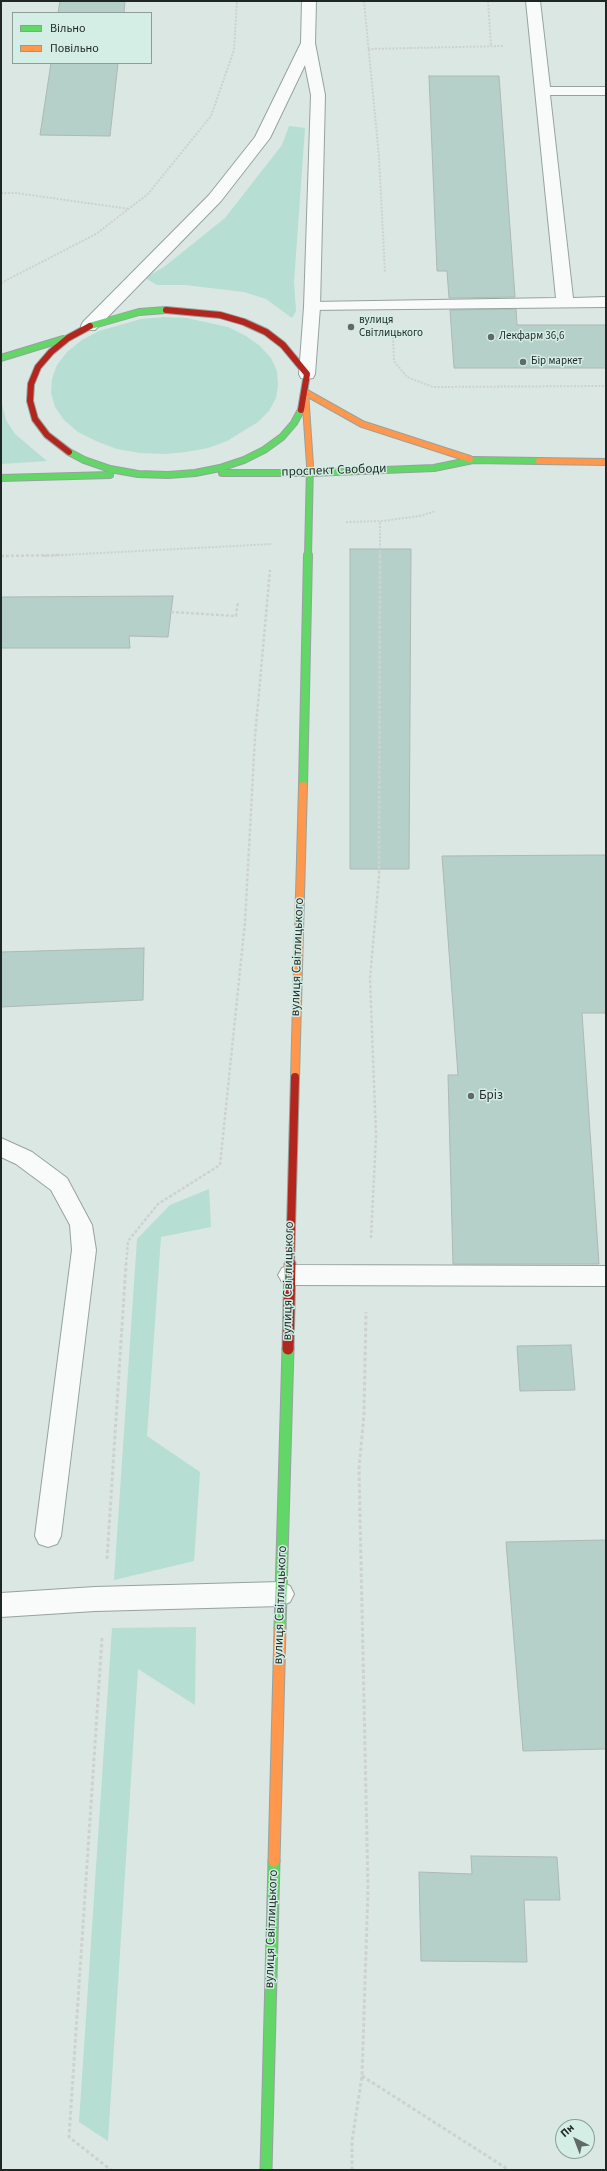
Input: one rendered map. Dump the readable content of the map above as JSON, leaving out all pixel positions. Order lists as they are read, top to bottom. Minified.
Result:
{"streets":{"street":["проспект Свободи","вулиця Світлицького"]},"crossings":[["проспект Свободи","вулиця Світлицького"]],"places":["вулиця Світлицького","Лекфарм 36,6","Бір маркет","Бріз"],"legend":["Вільно","Повільно"],"north":"top left"}
